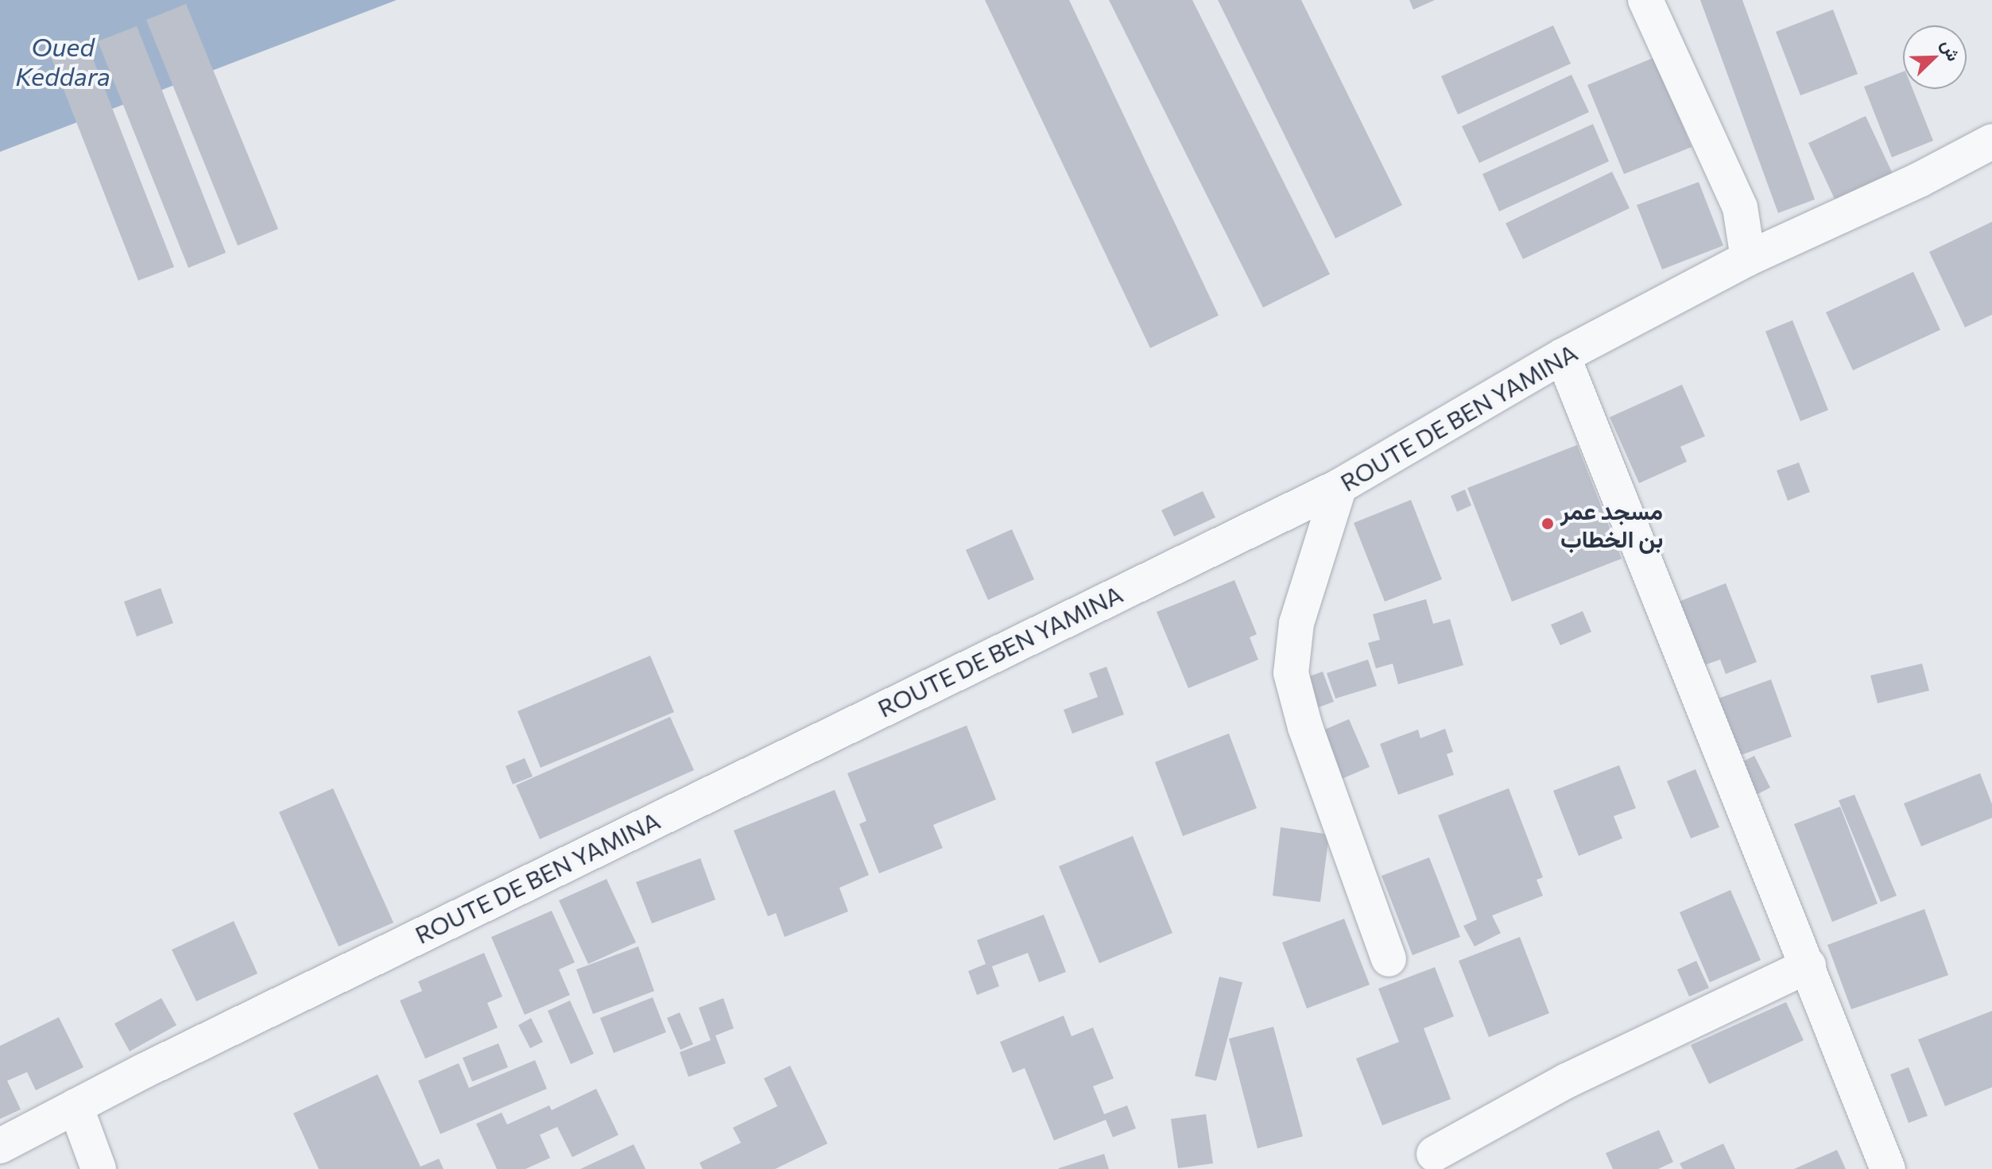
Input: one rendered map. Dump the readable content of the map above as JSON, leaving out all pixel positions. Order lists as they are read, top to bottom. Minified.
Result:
{"streets":{"street":["ROUTE DE BEN YAMINA"]},"water":["Oued Keddara"],"places":["مسجد عمر بن الخطاب"],"north":"top right"}
